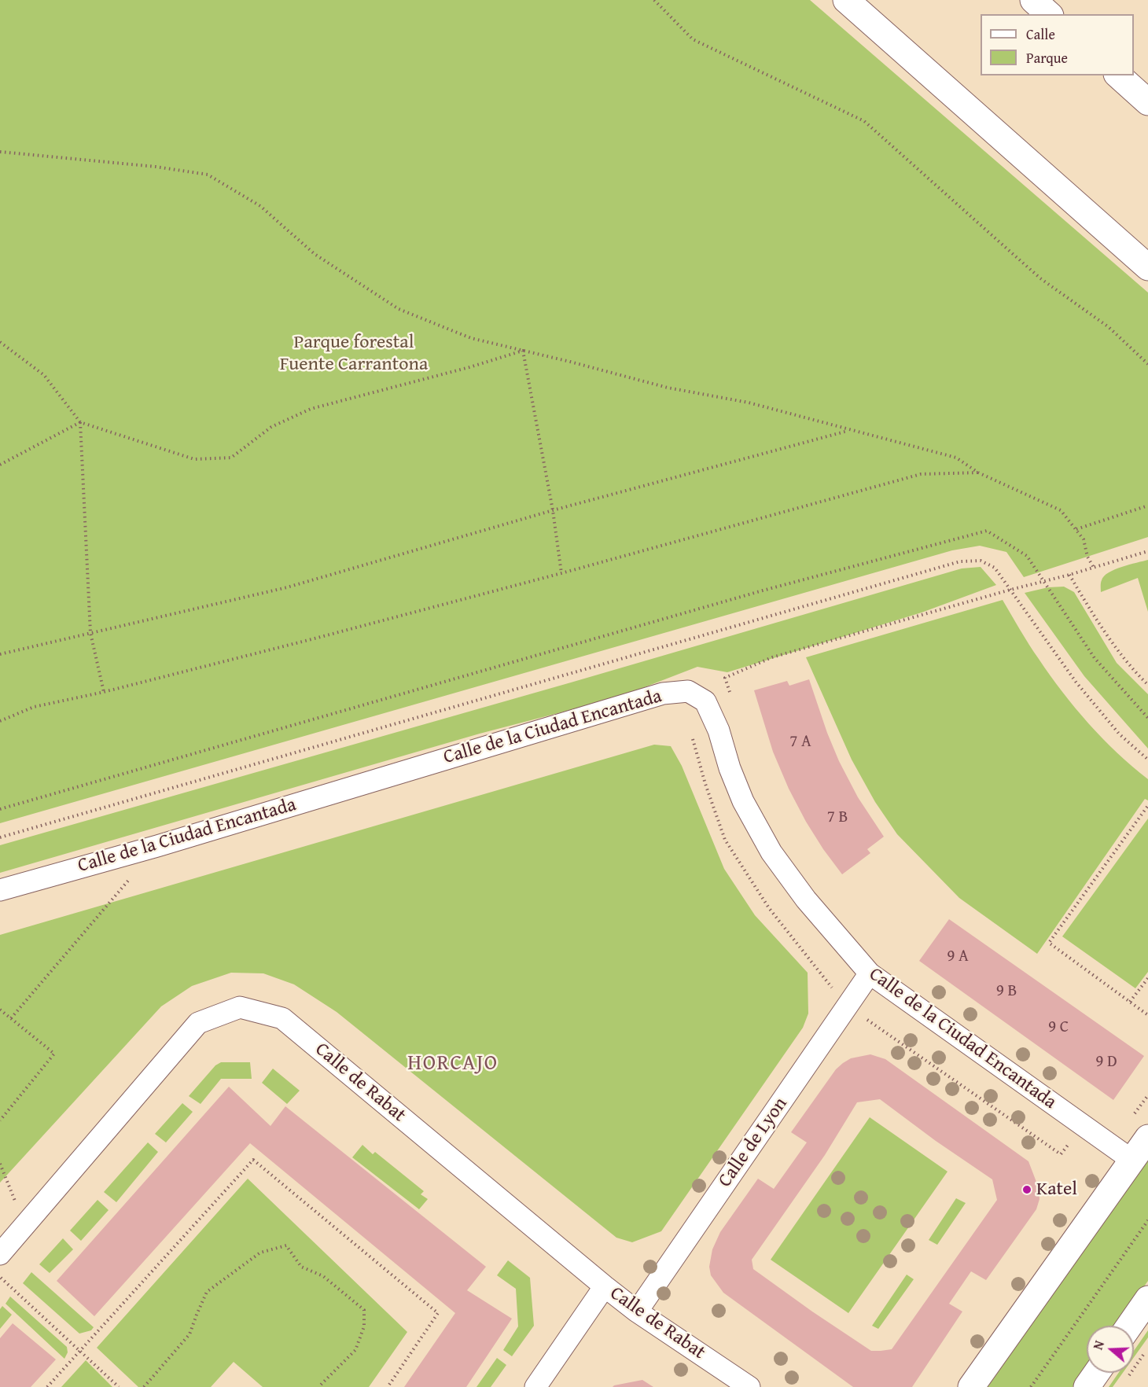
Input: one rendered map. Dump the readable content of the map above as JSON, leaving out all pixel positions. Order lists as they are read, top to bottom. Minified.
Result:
{"streets":{"street":["Calle de la Ciudad Encantada","Calle de Rabat","Calle de Lyon"]},"crossings":[["Calle de la Ciudad Encantada","Calle de Lyon"],["Calle de Rabat","Calle de Lyon"]],"districts":["HORCAJO"],"parks":["Parque forestal Fuente Carrantona"],"places":["Katel"],"house_numbers":["7 A","7 B","9 A","9 B","9 C","9 D"],"legend":["Calle","Parque"],"north":"left"}
